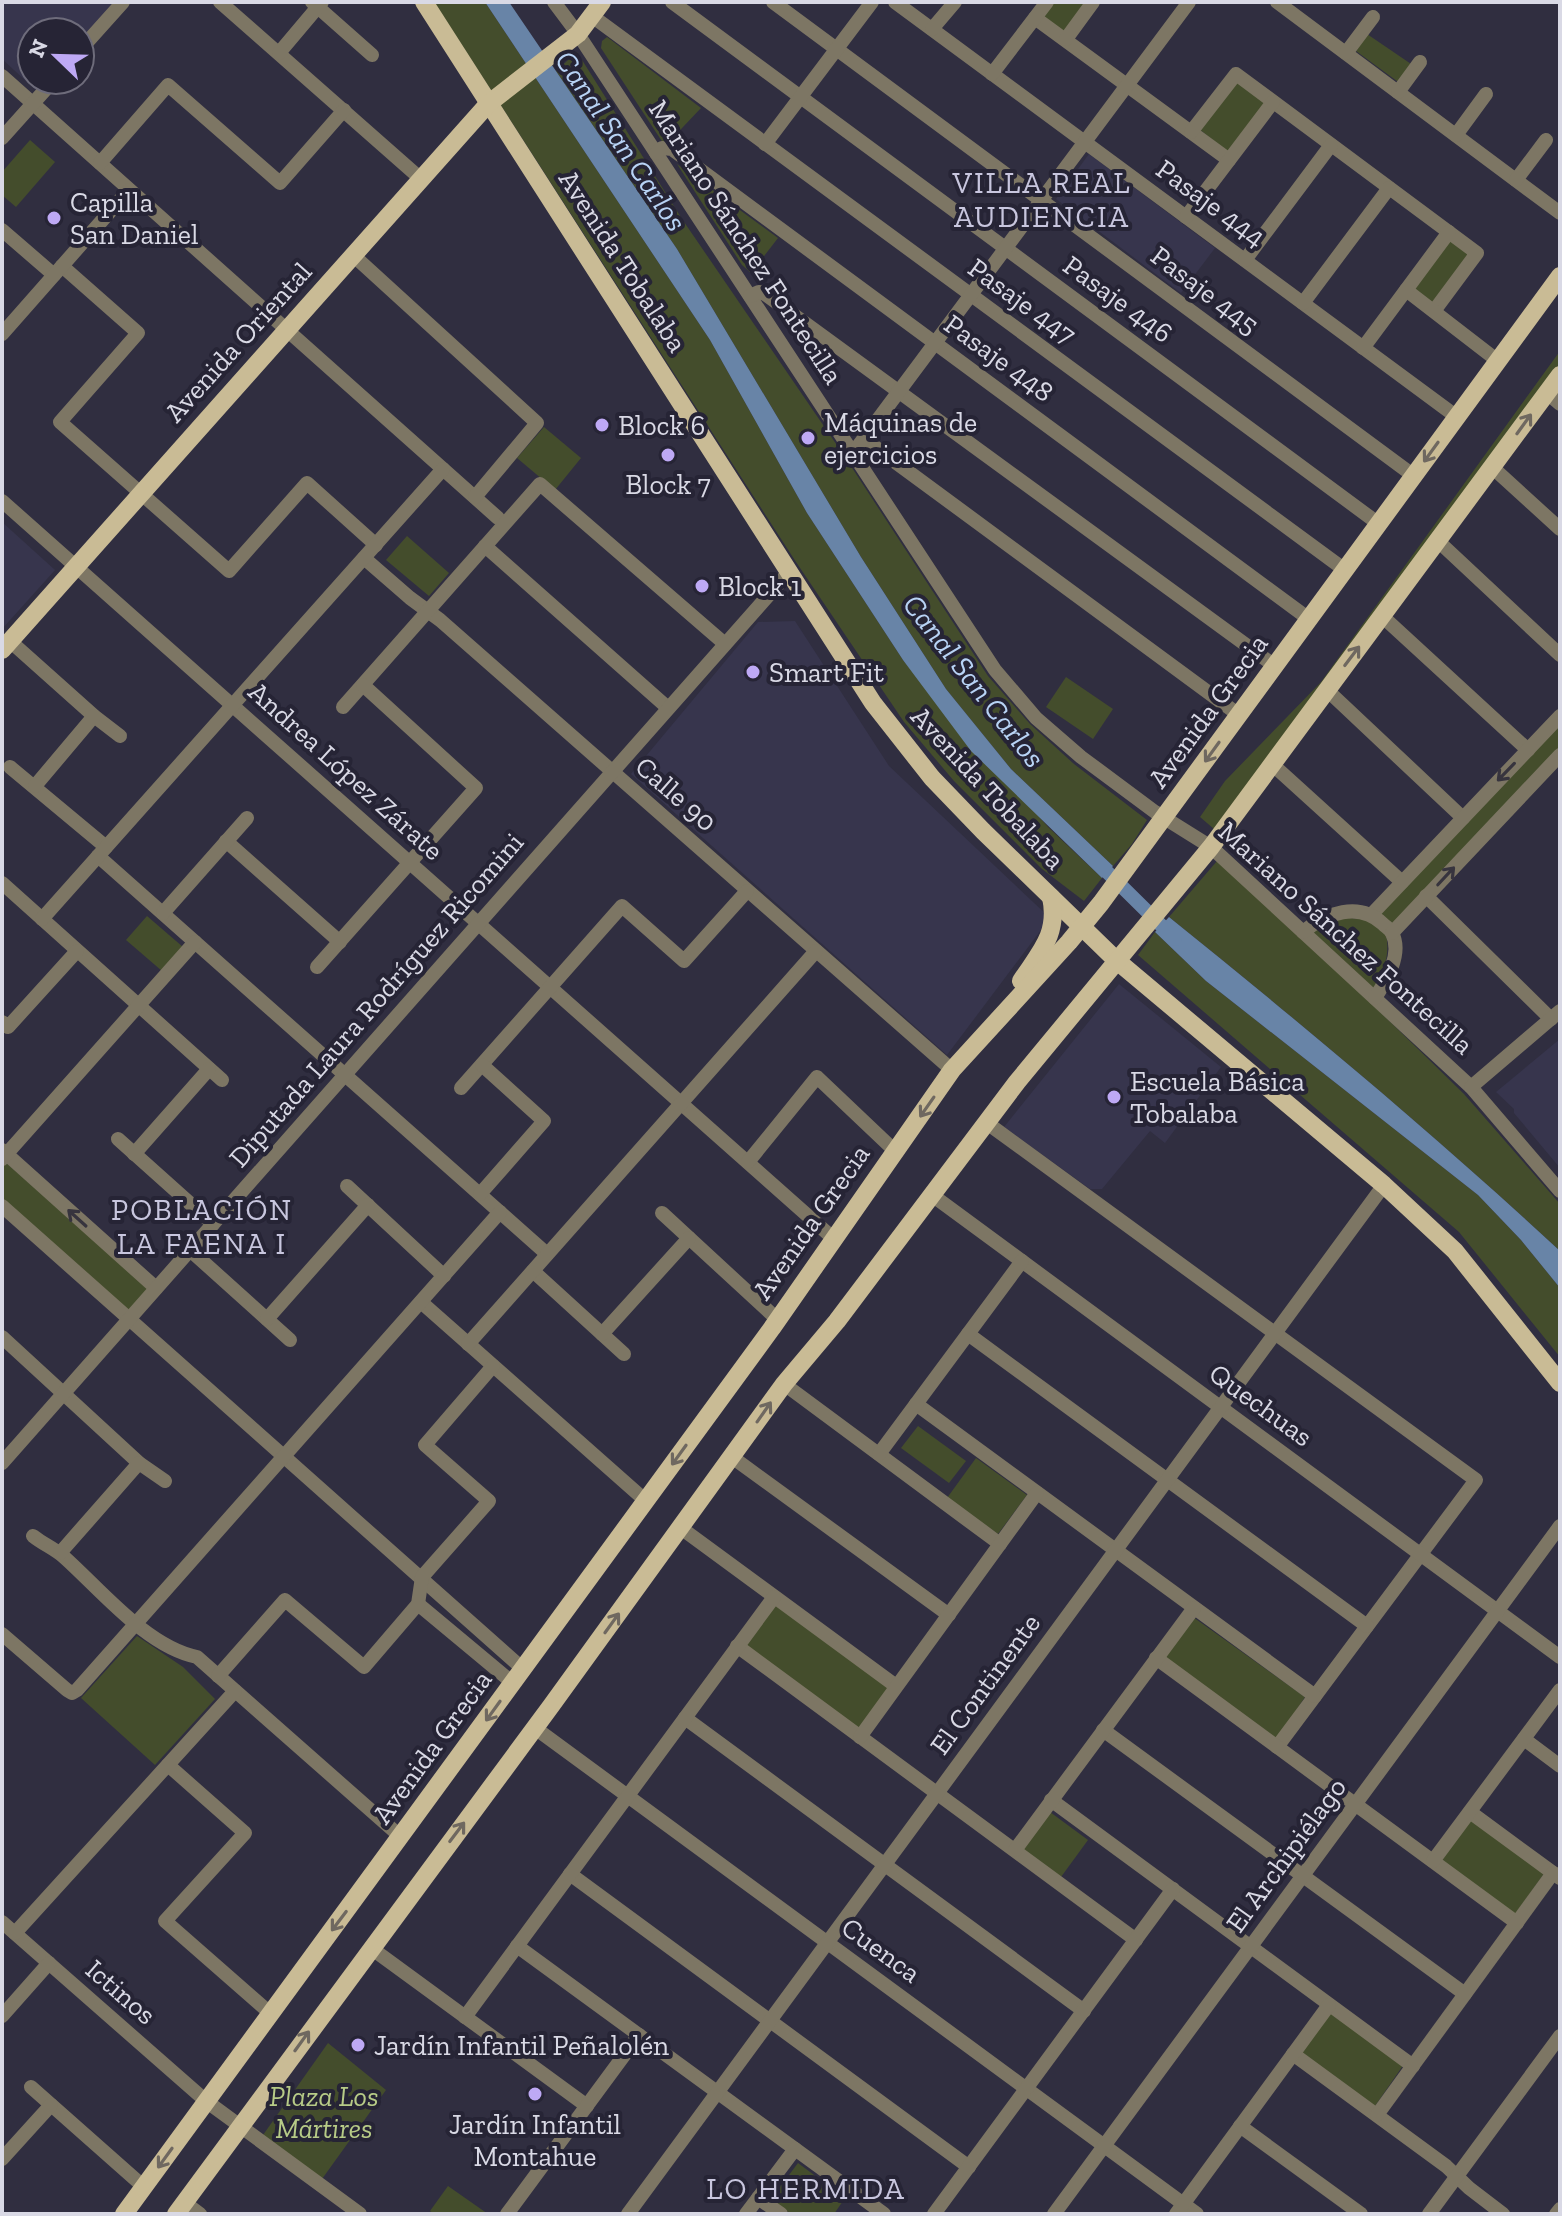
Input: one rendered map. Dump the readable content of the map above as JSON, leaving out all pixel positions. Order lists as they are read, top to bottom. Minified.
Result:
{"streets":{"main road":["Avenida Tobalaba","Avenida Oriental","Avenida Grecia"],"street":["Pasaje 444","Mariano Sánchez Fontecilla","Pasaje 445","Pasaje 446","Pasaje 447","Pasaje 448","Andrea López Zárate","Calle 90","Diputada Laura Rodríguez Ricomini","Quechuas","El Continente","El Archipiélago","Cuenca","Ictinos"]},"crossings":[["Pasaje 444","Avenida Grecia"],["Mariano Sánchez Fontecilla","Avenida Oriental"],["Mariano Sánchez Fontecilla","Pasaje 448"],["Mariano Sánchez Fontecilla","Avenida Grecia"],["Avenida Tobalaba","Avenida Oriental"],["Avenida Tobalaba","Avenida Grecia"],["Avenida Tobalaba","Diputada Laura Rodríguez Ricomini"],["Avenida Tobalaba","El Continente"],["Pasaje 445","Avenida Grecia"],["Pasaje 446","Avenida Grecia"],["Pasaje 447","Avenida Oriental"],["Pasaje 447","Avenida Grecia"],["Avenida Oriental","Andrea López Zárate"],["Pasaje 448","Avenida Grecia"],["Avenida Grecia","Andrea López Zárate"],["Avenida Grecia","Calle 90"],["Avenida Grecia","Ictinos"],["Andrea López Zárate","Diputada Laura Rodríguez Ricomini"],["Calle 90","Diputada Laura Rodríguez Ricomini"],["Quechuas","El Continente"],["Quechuas","El Archipiélago"],["El Continente","Cuenca"],["El Archipiélago","Cuenca"]],"districts":["VILLA REAL AUDIENCIA","POBLACIÓN LA FAENA I","LO HERMIDA"],"water":["Canal San Carlos"],"parks":["Plaza Los Mártires"],"places":["Capilla San Daniel","Block 6","Máquinas de ejercicios","Block 7","Block 1","Smart Fit","Escuela Básica Tobalaba","Jardín Infantil Peñalolén","Jardín Infantil Montahue"],"north":"top left"}
